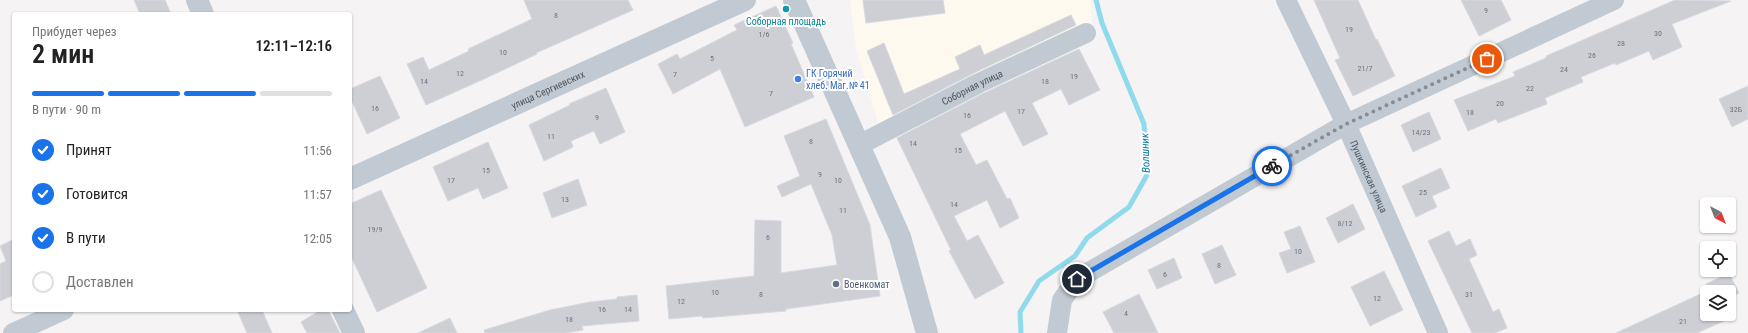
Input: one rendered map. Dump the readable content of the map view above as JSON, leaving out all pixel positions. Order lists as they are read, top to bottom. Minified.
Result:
{"streets":{"street":["Соборная улица","улица Сергиевских","Пушкинская улица"]},"water":["Волшник"],"places":["Соборная площадь","ГК Горячий хлеб. Маг.№ 41","Военкомат"],"house_numbers":["9","8","19","30","1/6","28","10","26","5","21/7","24","12","7","19","14","18","22","7","20","16","32Б","17","18","16","9","14/23","11","8","14","15","15","9","17","10","25","13","14","11","8/12","19/9","6","10","8","6","10","8","31","12","12","16","14","4","18","21"],"north":"bottom right","page":{"heading":["2 мин","Прибудет через","12:11–12:16"],"bar":"В пути · 90 m","list":[["Принят","11:56"],["Готовится","11:57"],["В пути","12:05"],"Доставлен"]}}
